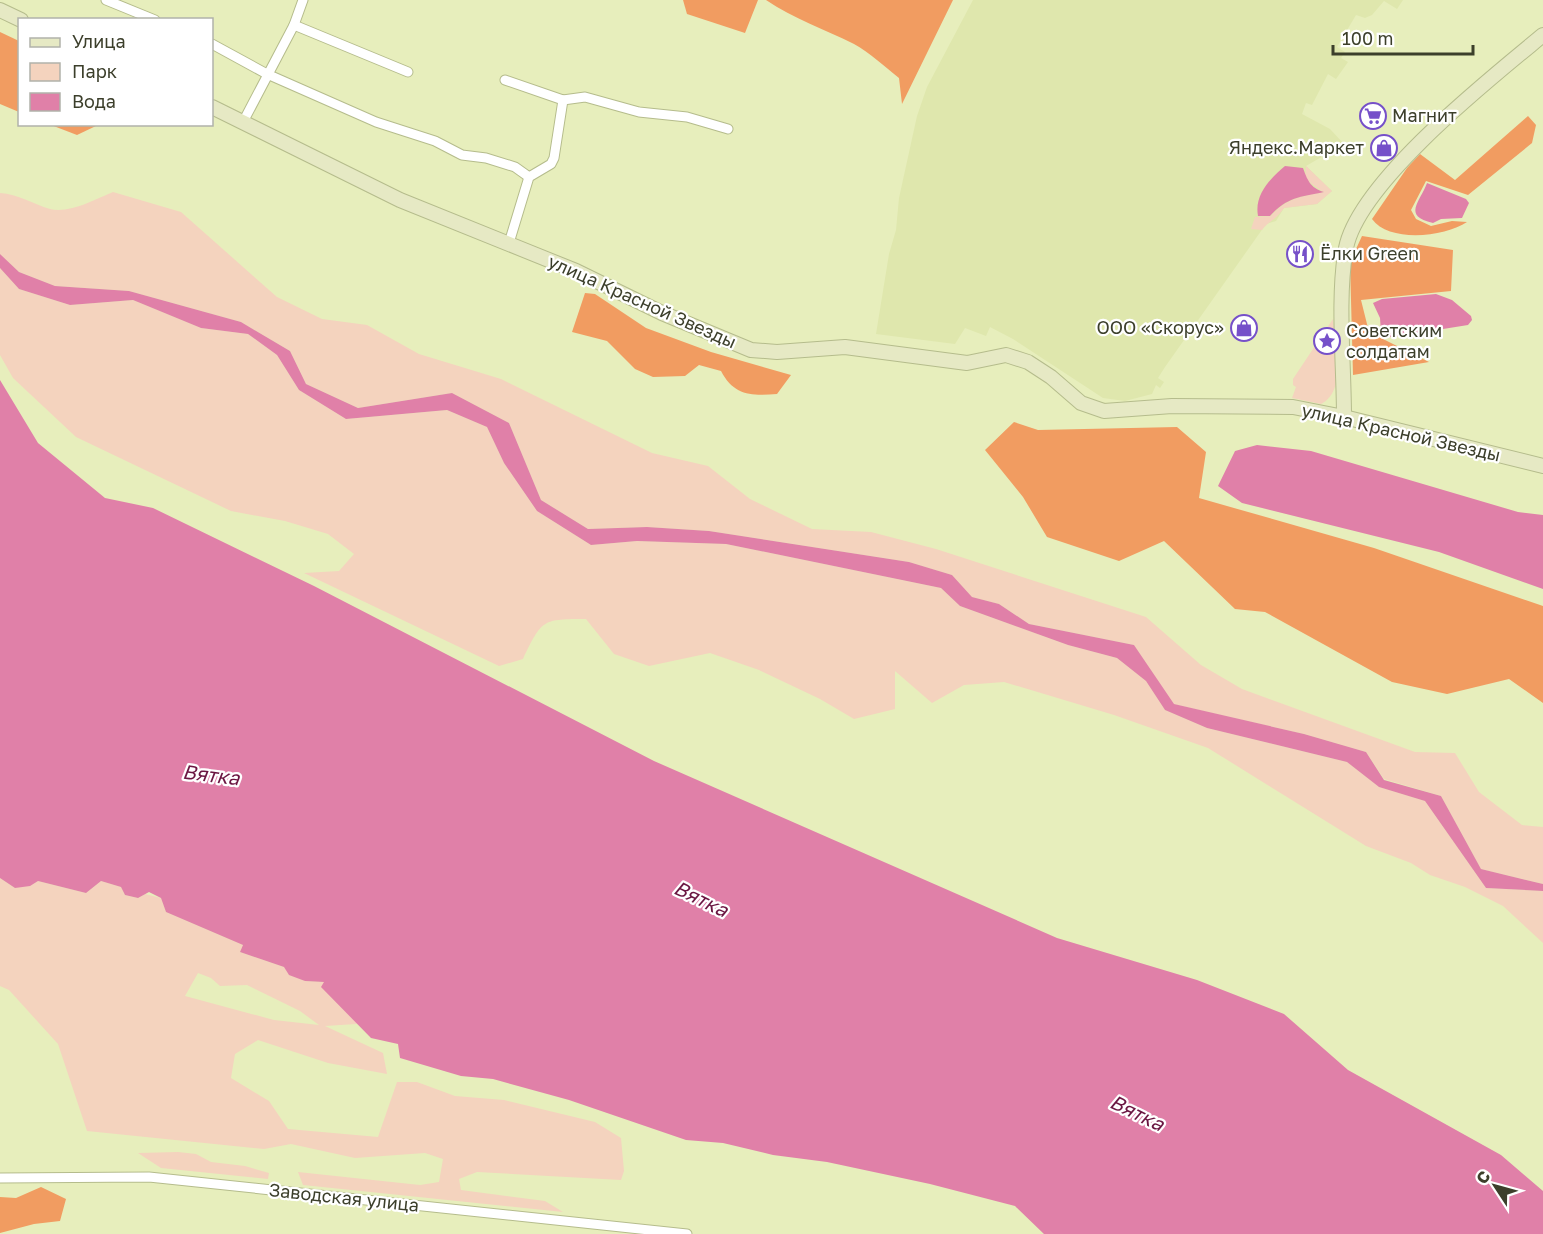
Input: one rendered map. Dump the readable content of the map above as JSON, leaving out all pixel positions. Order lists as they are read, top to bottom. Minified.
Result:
{"streets":{"street":["улица Красной Звезды","Заводская улица"]},"water":["Вятка"],"places":{"supermarket":["Магнит"],"shop":["Яндекс.Маркет","ООО «Скорус»"],"restaurant":["Ёлки Green"],"place":["Советским солдатам"]},"legend":["Улица","Парк","Вода"],"scale_bar":"100 m","north":"top left"}
